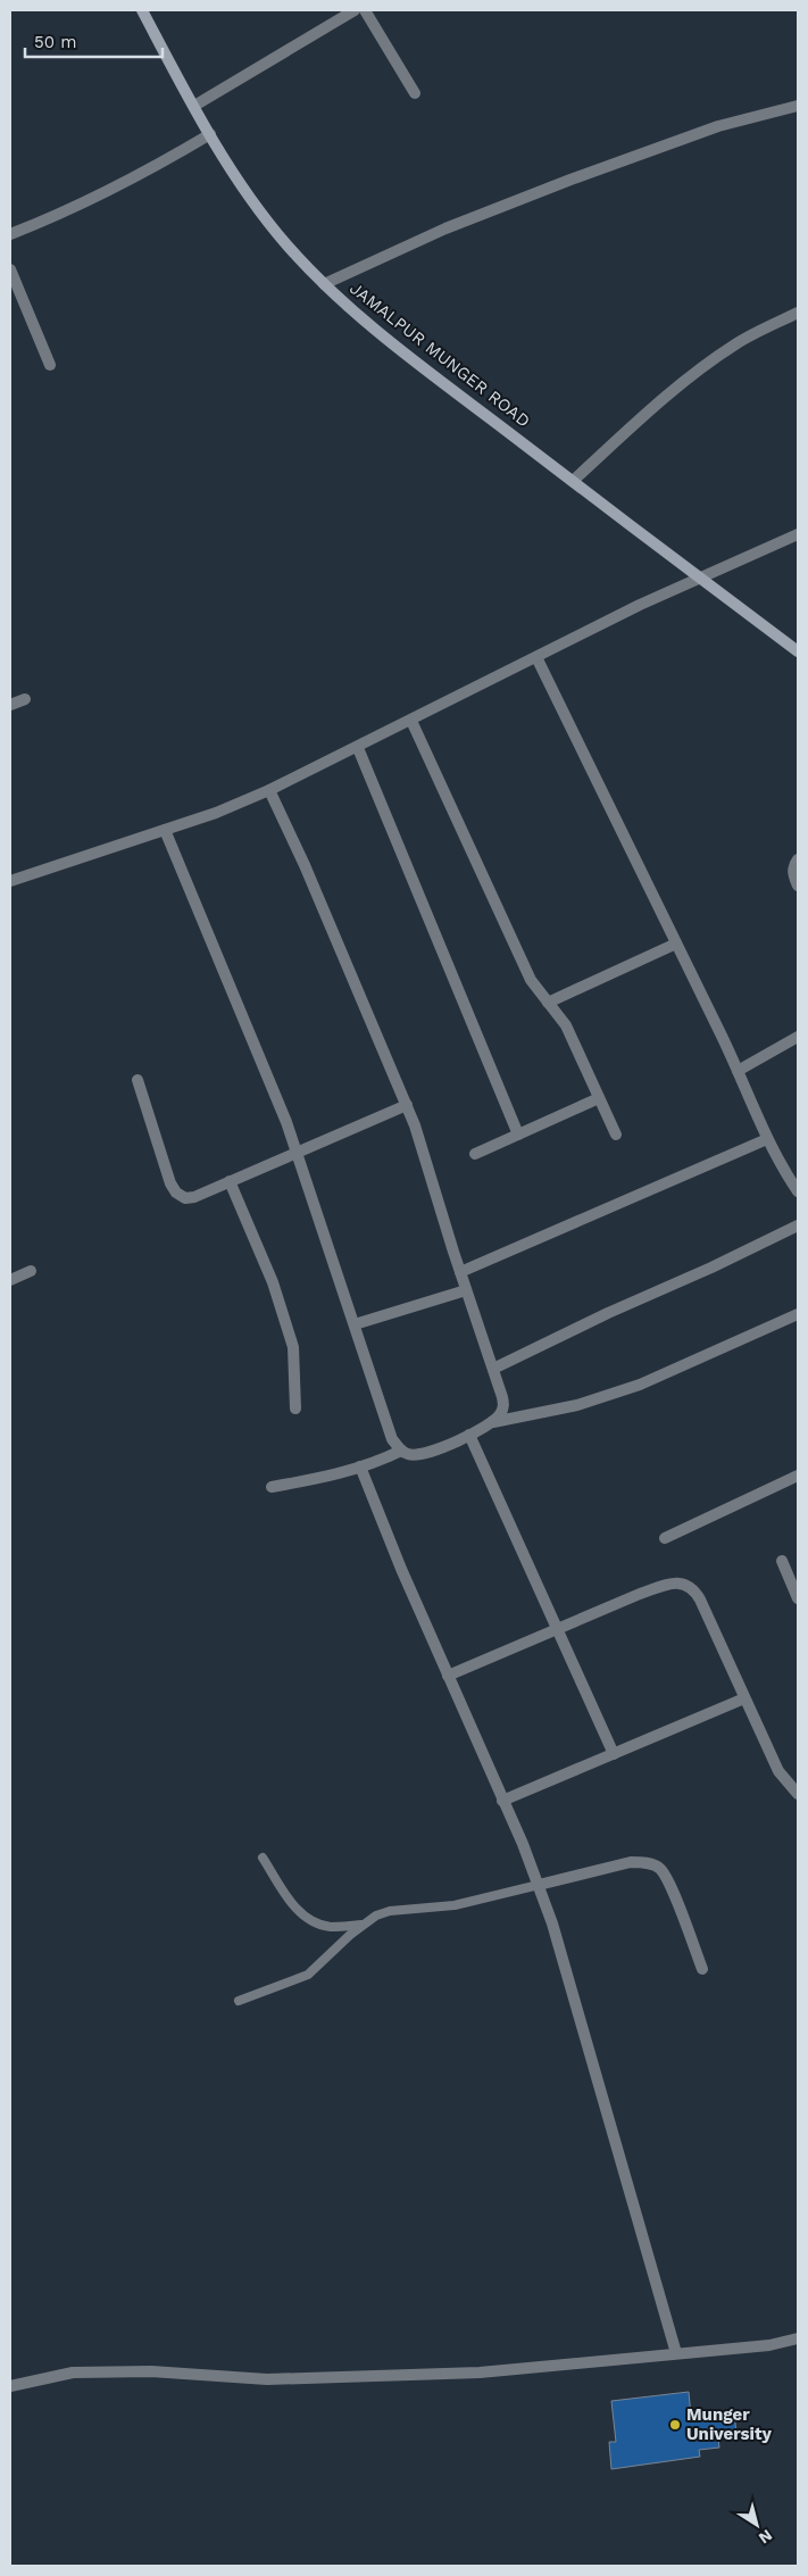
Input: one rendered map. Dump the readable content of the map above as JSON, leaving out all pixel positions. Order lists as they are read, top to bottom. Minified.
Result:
{"streets":{"street":["JAMALPUR MUNGER ROAD"]},"places":["Munger University"],"scale_bar":"50 m","north":"bottom right"}
